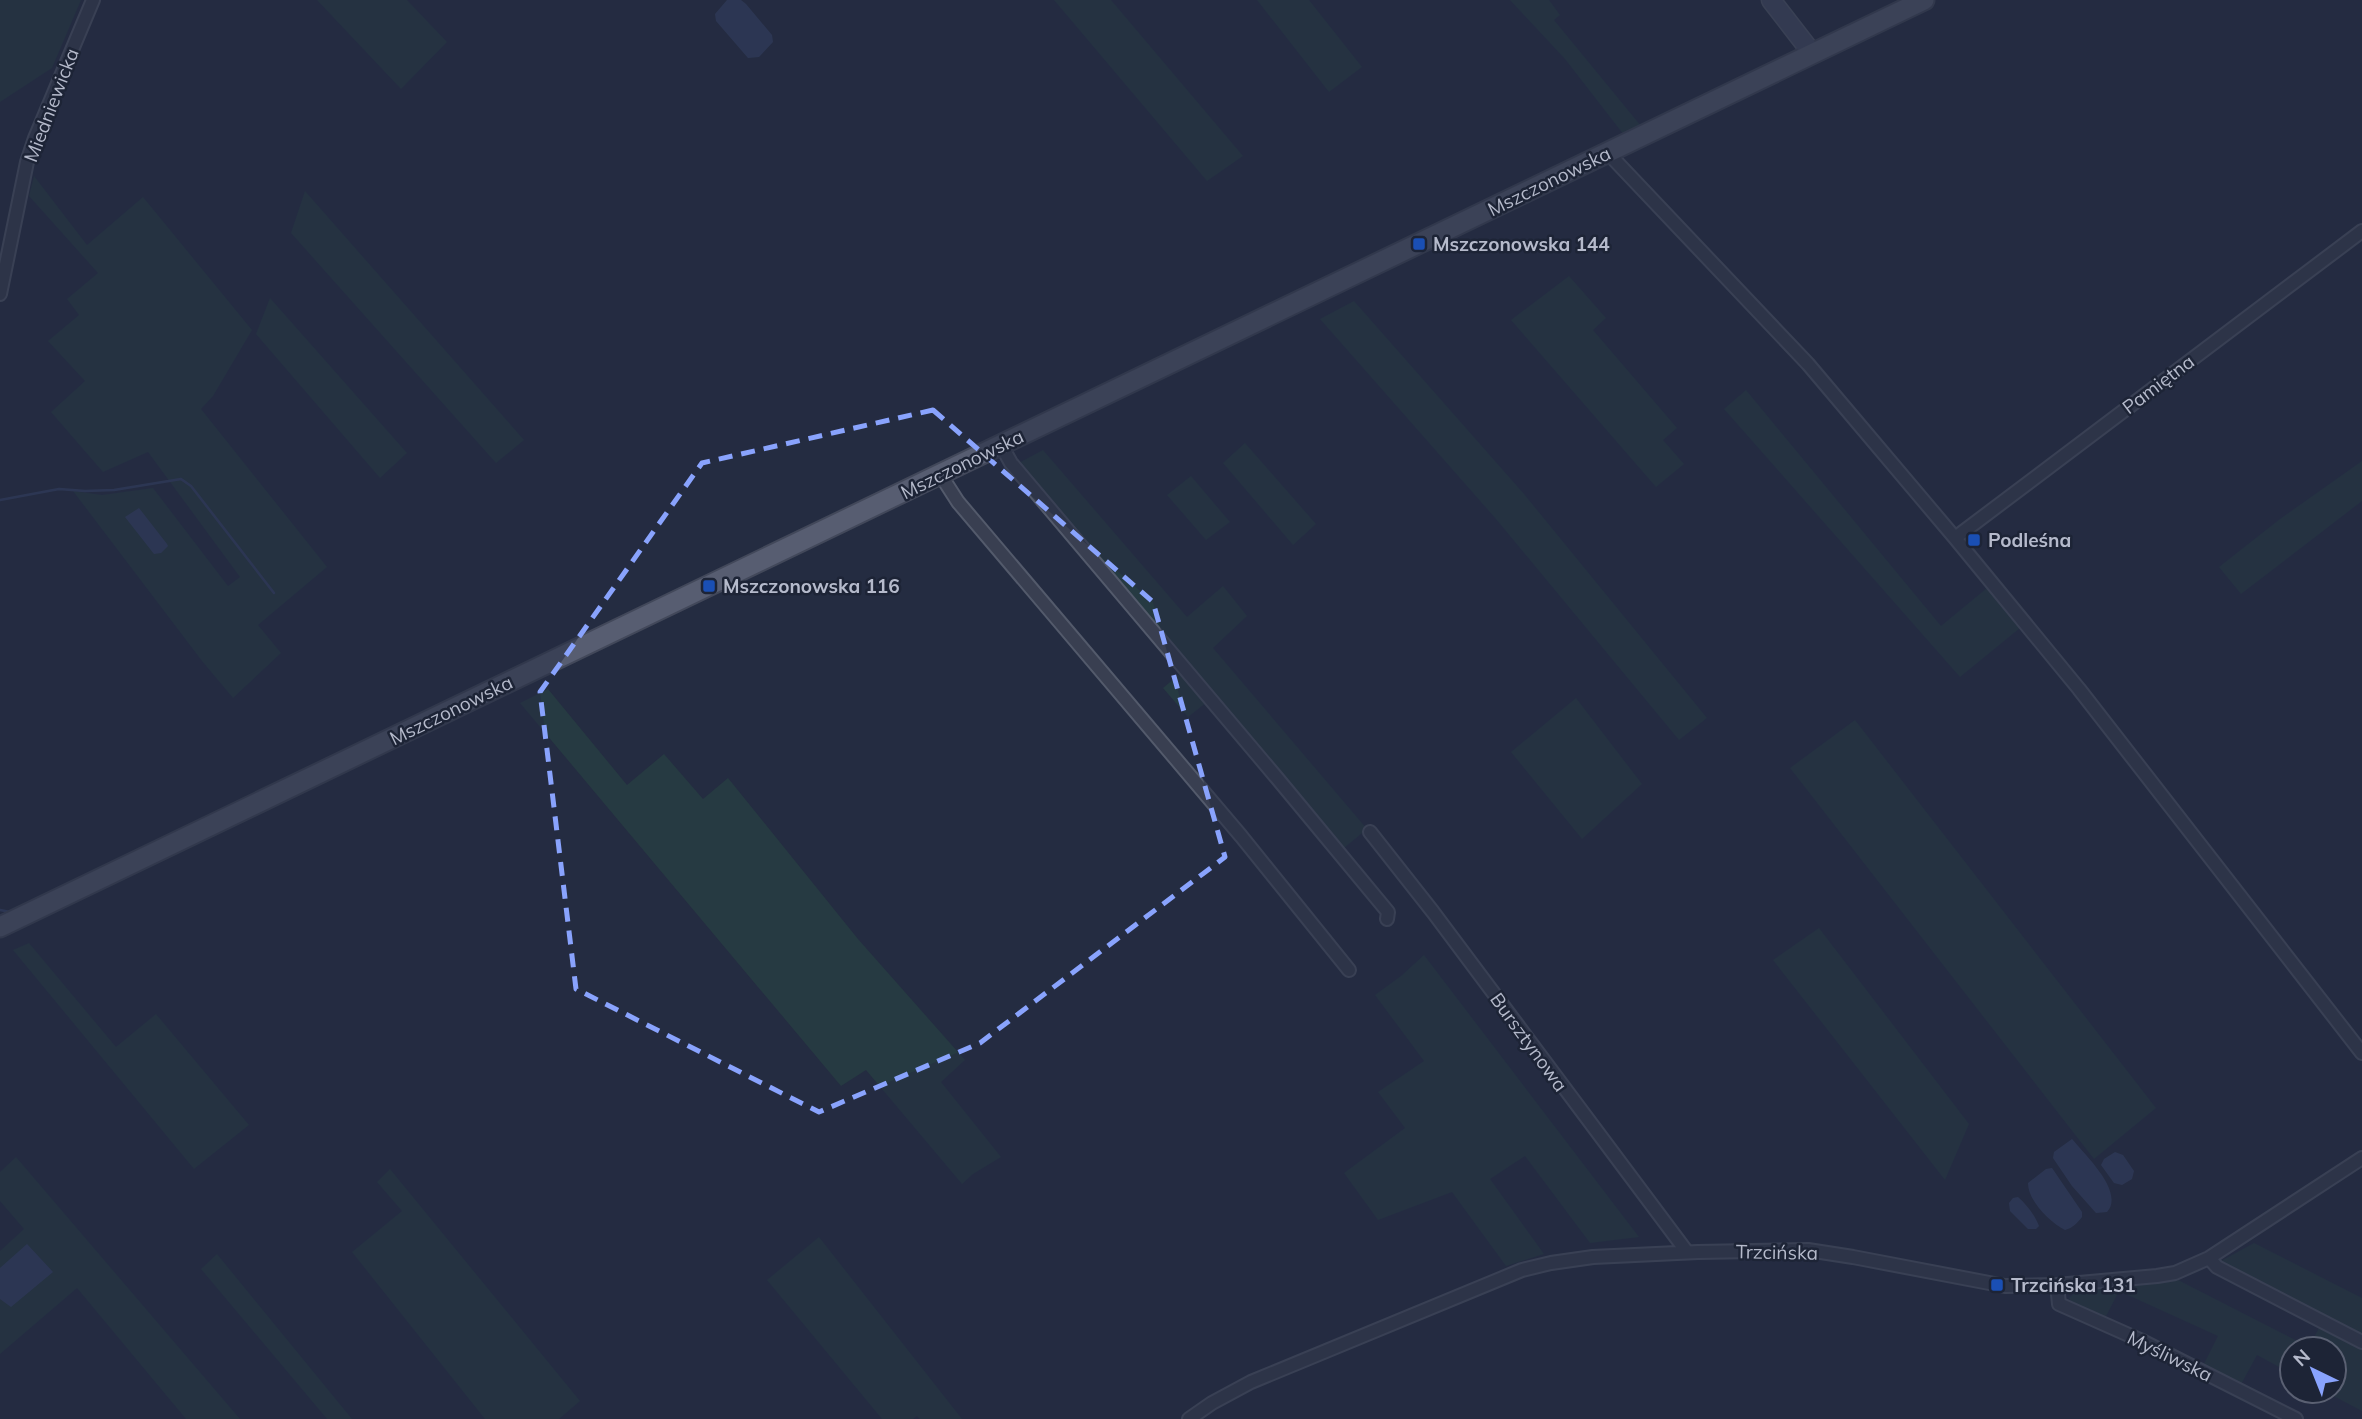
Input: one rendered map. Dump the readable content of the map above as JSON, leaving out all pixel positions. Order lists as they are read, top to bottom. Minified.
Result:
{"streets":{"main road":["Mszczonowska"],"street":["Miedniewicka","Pamiętna","Bursztynowa","Trzcińska","Myśliwska"]},"crossings":[["Bursztynowa","Trzcińska"],["Trzcińska","Myśliwska"]],"places":{"transit":["Mszczonowska 144","Podleśna","Mszczonowska 116","Trzcińska 131"]},"north":"top left"}
